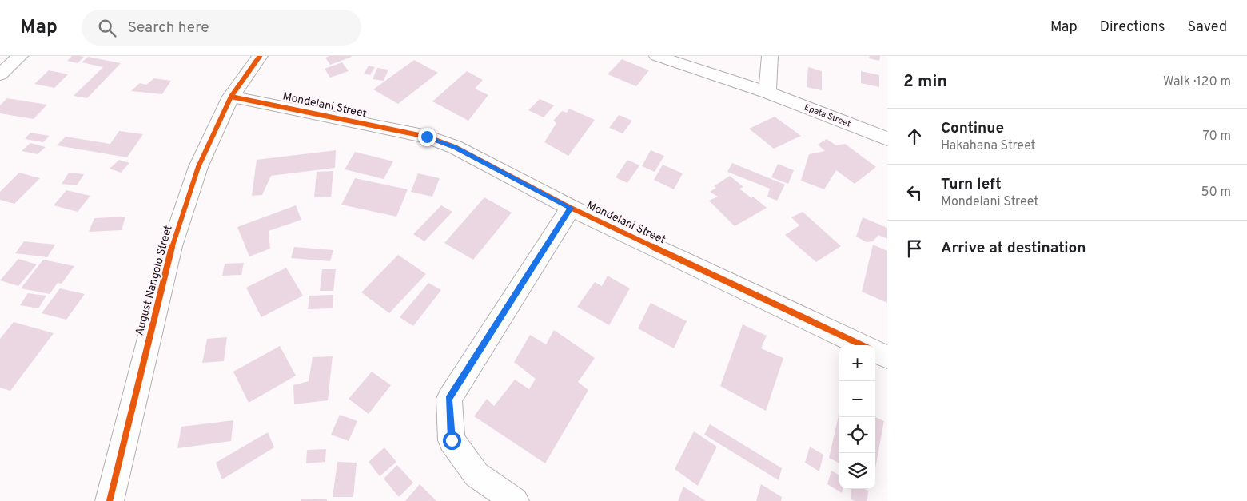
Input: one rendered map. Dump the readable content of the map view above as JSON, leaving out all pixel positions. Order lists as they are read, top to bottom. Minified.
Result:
{"streets":{"street":["Mondelani Street","Epata Street","August Nangolo Street"]},"crossings":[["Mondelani Street","August Nangolo Street"]],"page":{"header":"Map","search":"Search here","nav":["Map","Directions","Saved"],"heading":["2 min","Walk · 120 m"],"list":[["Continue","Hakahana Street","70 m"],["Turn left","Mondelani Street","50 m"],"Arrive at destination"],"map_buttons":["+","−"]}}
